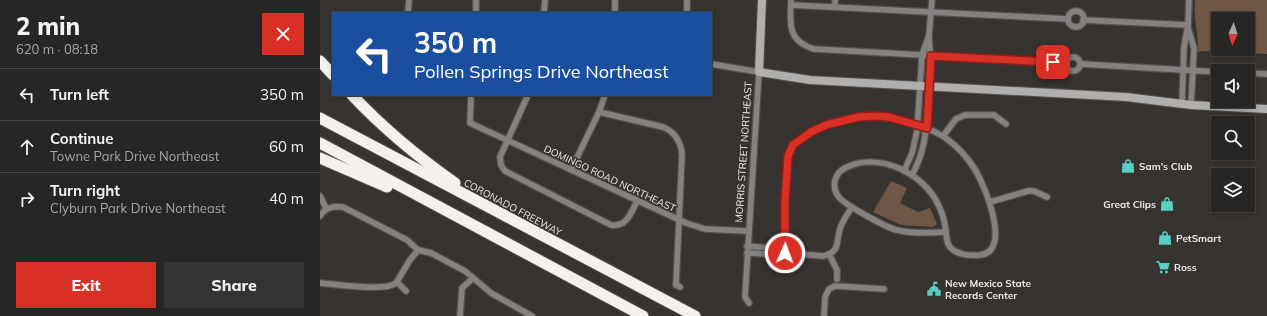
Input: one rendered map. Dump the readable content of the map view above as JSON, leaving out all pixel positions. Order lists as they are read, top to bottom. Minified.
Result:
{"streets":{"highway":["CORONADO FREEWAY"],"street":["MORRIS STREET NORTHEAST","DOMINGO ROAD NORTHEAST"]},"crossings":[["MORRIS STREET NORTHEAST","DOMINGO ROAD NORTHEAST"]],"places":{"shop":["Sam's Club","Great Clips","PetSmart"],"supermarket":["Ross"],"public building":["New Mexico State Records Center"]},"north":"bottom","page":{"heading":["2 min","620 m · 08:18"],"turn":["350 m","Pollen Springs Drive Northeast"],"list":[{"name":"Turn left","value":"350 m"},{"name":"Continue","note":"Towne Park Drive Northeast","value":"60 m"},{"name":"Turn right","note":"Clyburn Park Drive Northeast","value":"40 m"}],"buttons":["Exit","Share"]}}
